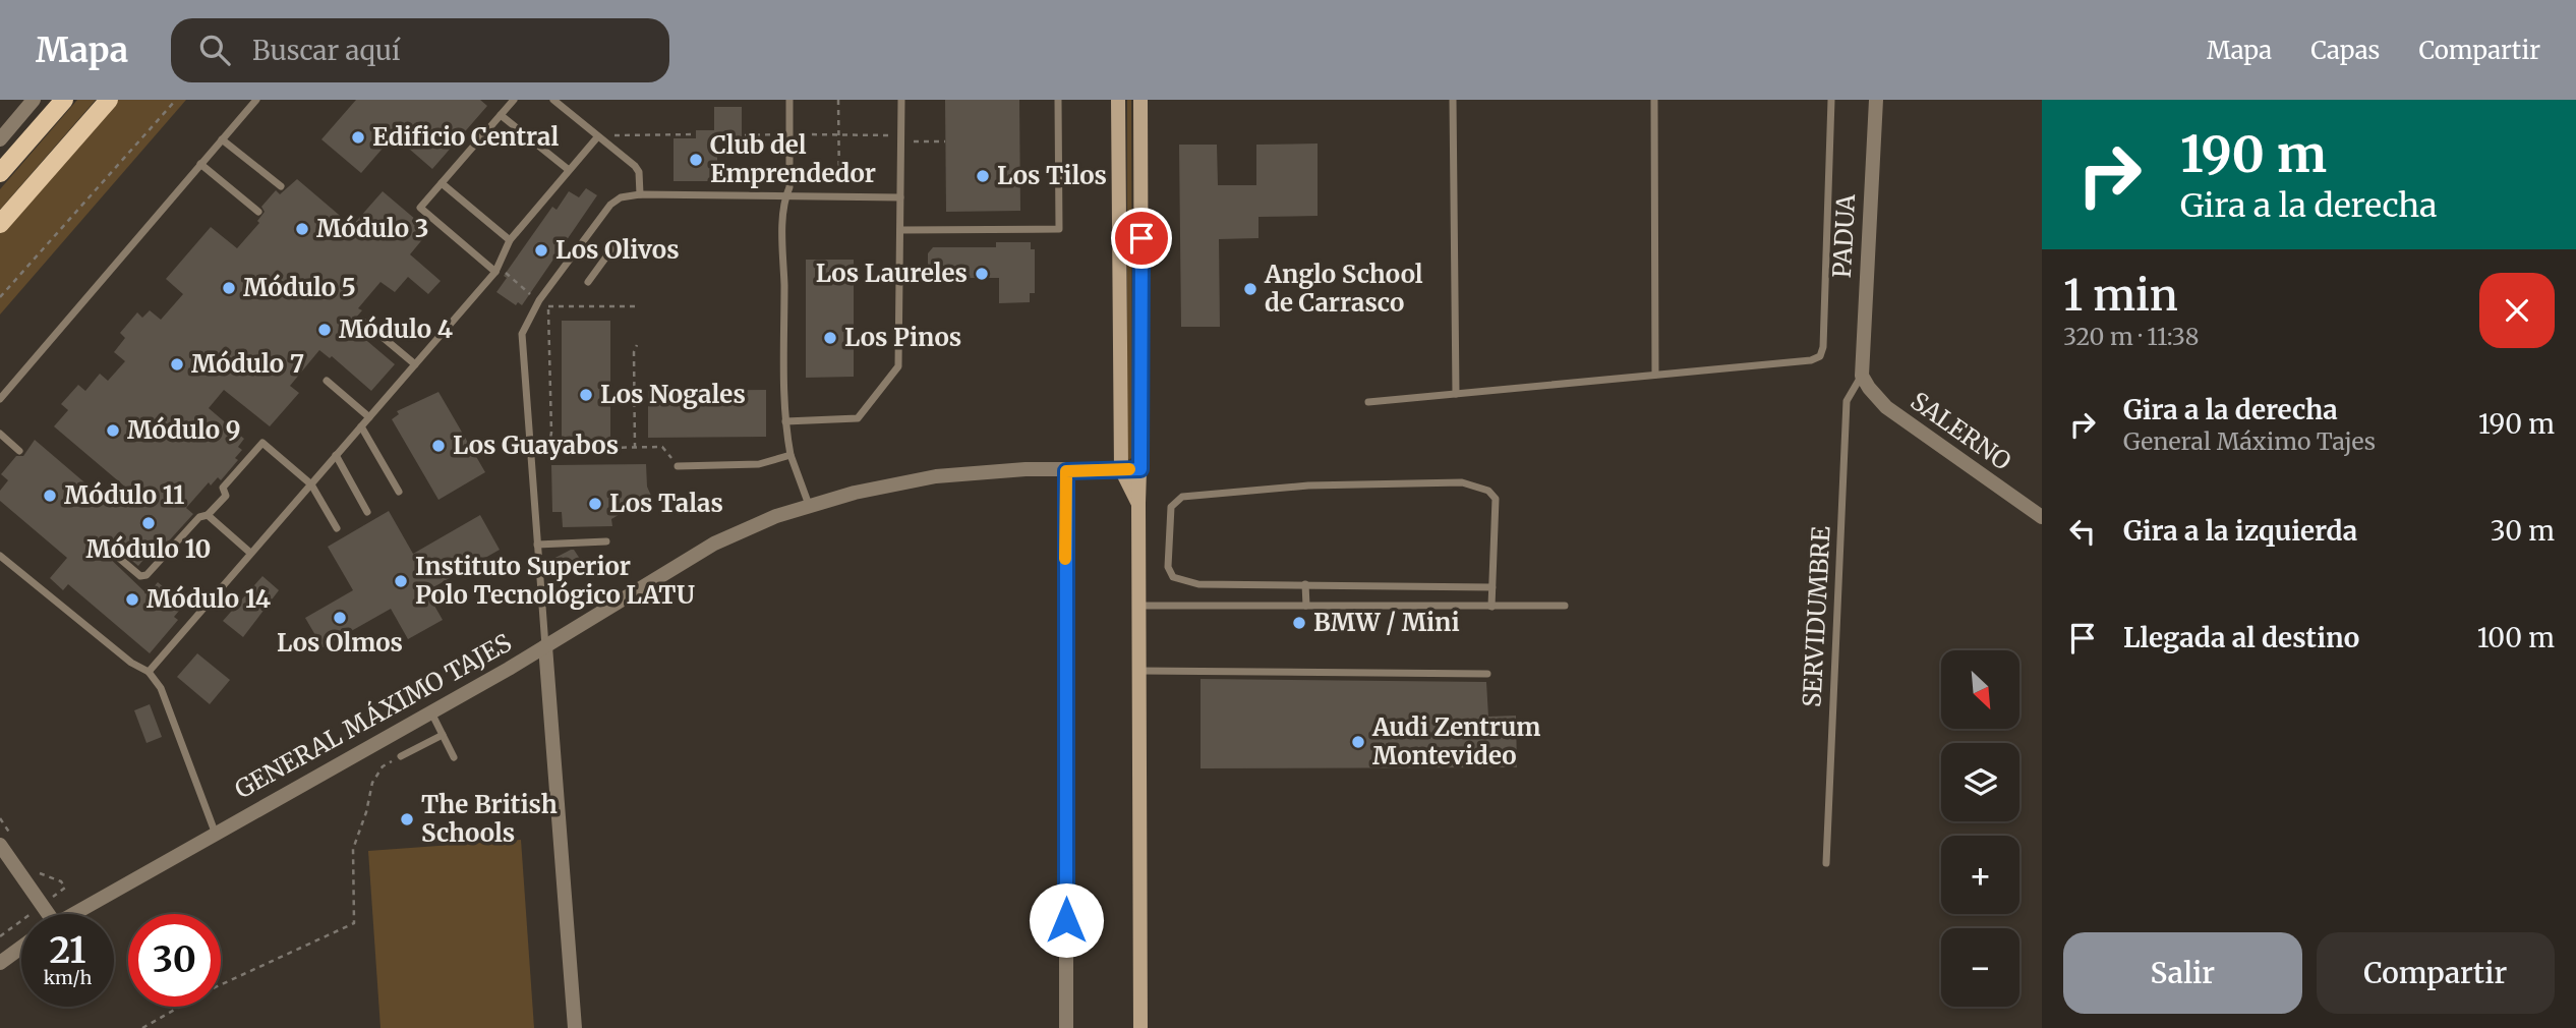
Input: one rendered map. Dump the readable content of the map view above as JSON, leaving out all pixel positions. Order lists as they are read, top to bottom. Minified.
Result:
{"streets":{"street":["PADUA","SALERNO","GENERAL MÁXIMO TAJES"],"lane":["SERVIDUMBRE"]},"crossings":[["PADUA","SALERNO"],["PADUA","SERVIDUMBRE"],["SALERNO","SERVIDUMBRE"]],"places":["Edificio Central","Club del Emprendedor","Los Tilos","Módulo 3","Los Olivos","Los Laureles","Módulo 5","Anglo School de Carrasco","Módulo 4","Los Pinos","Módulo 7","Los Nogales","Módulo 9","Los Guayabos","Módulo 11","Los Talas","Módulo 10","Instituto Superior Polo Tecnológico LATU","Módulo 14","Los Olmos","BMW / Mini","Audi Zentrum Montevideo","The British Schools"],"north":"bottom right","page":{"header":"Mapa","search":"Buscar aquí","nav":["Mapa","Capas","Compartir"],"turn":["190 m","Gira a la derecha"],"heading":["1 min","320 m · 11:38"],"list":[{"name":"Gira a la derecha","note":"General Máximo Tajes","value":"190 m"},{"name":"Gira a la izquierda","value":"30 m"},{"name":"Llegada al destino","value":"100 m"}],"map_buttons":["+","−"],"speed":"21 km/h","limit":"30","buttons":["Salir","Compartir"]}}
